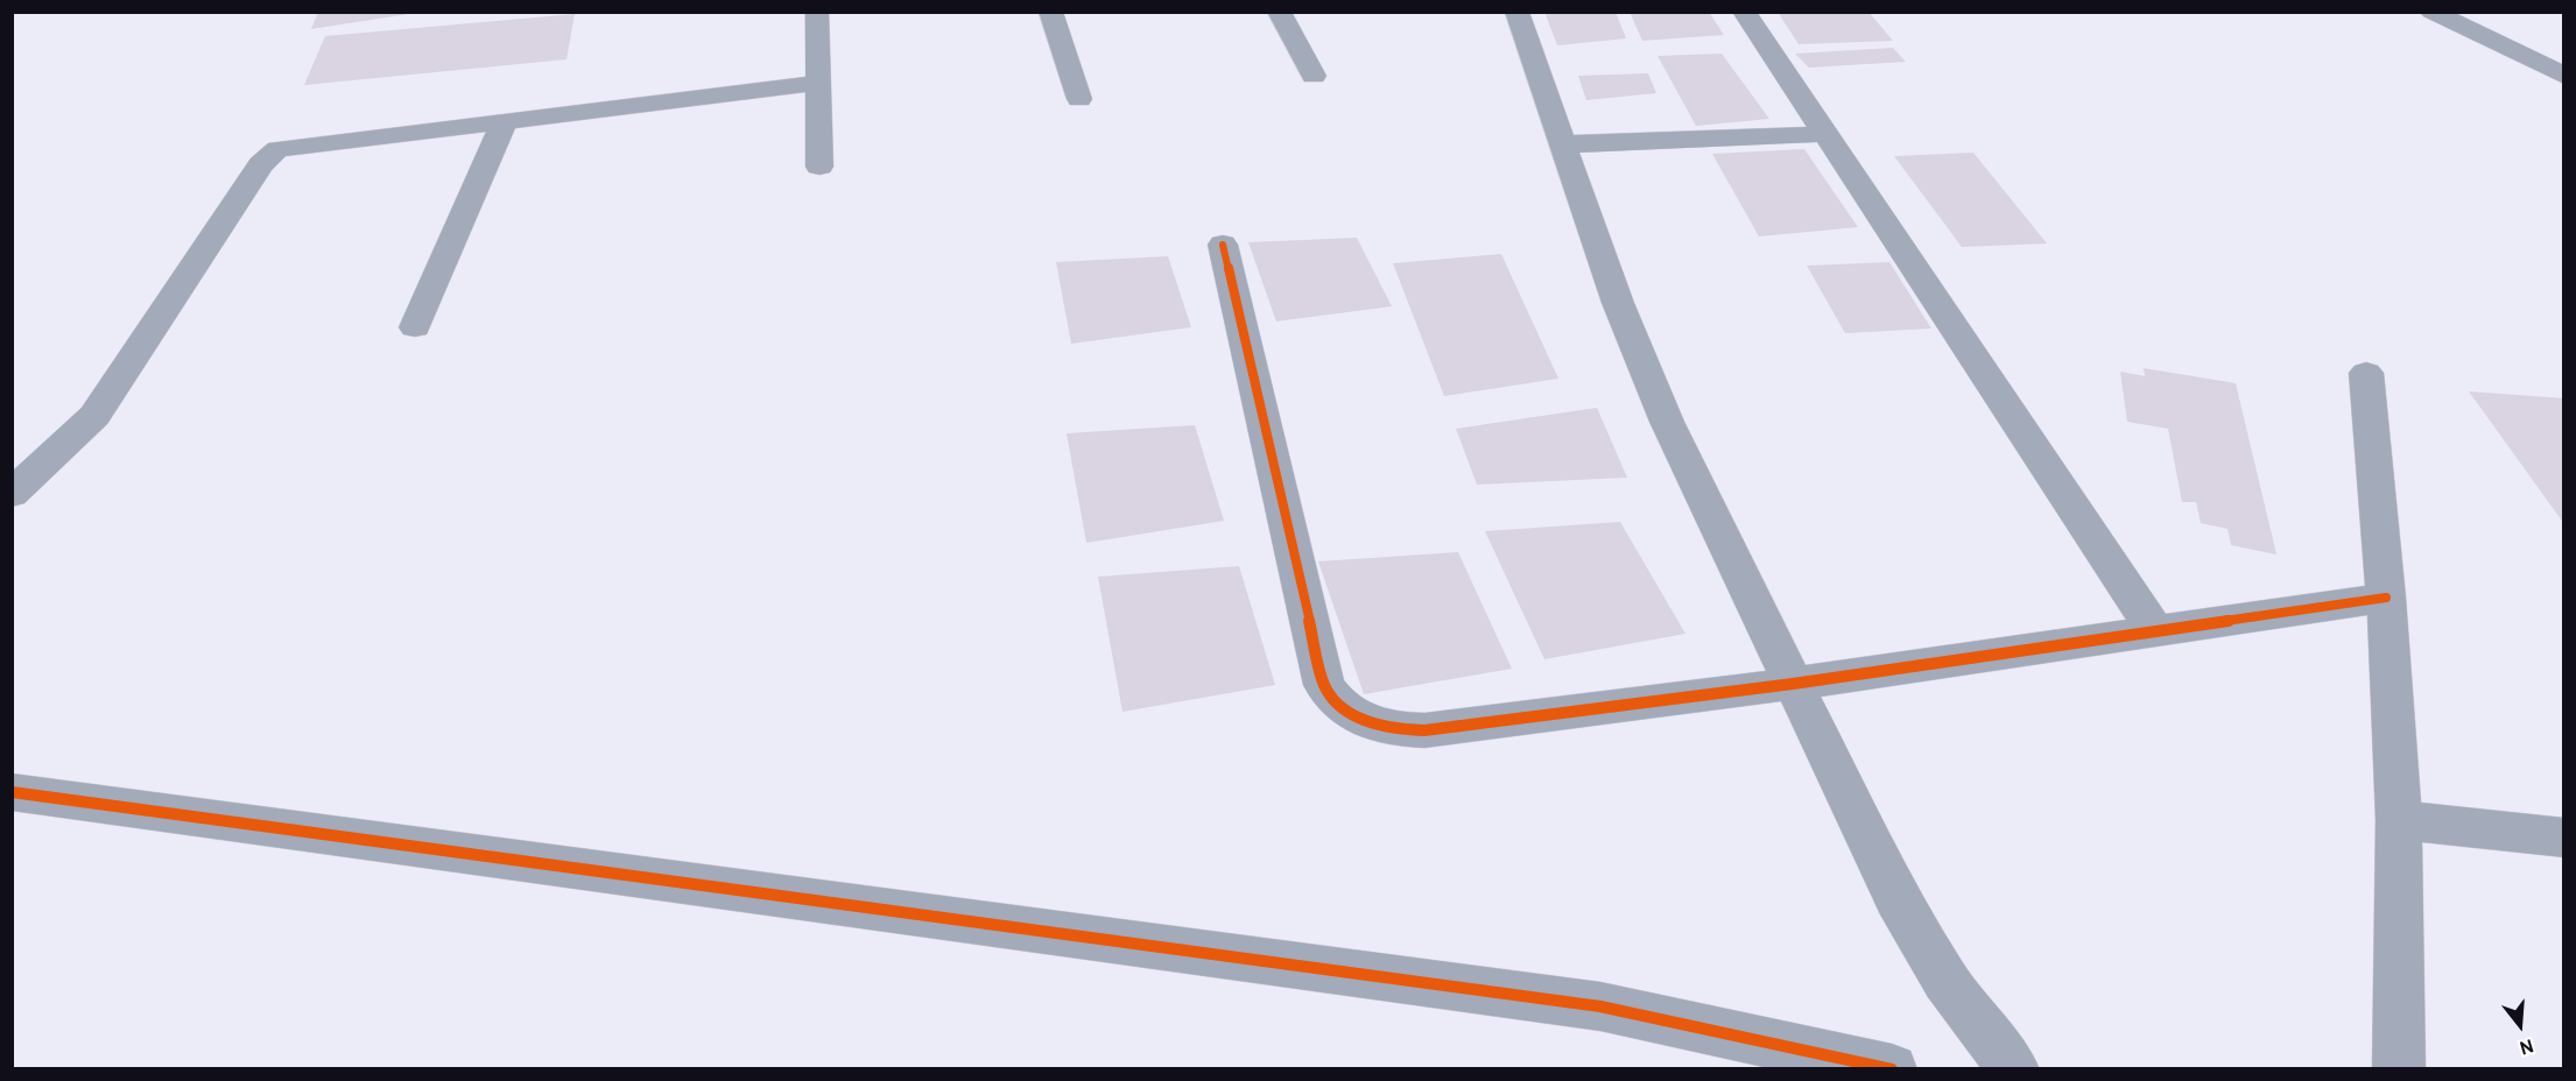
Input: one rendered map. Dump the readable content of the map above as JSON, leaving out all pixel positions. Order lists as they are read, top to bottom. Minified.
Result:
{"north":"bottom"}
